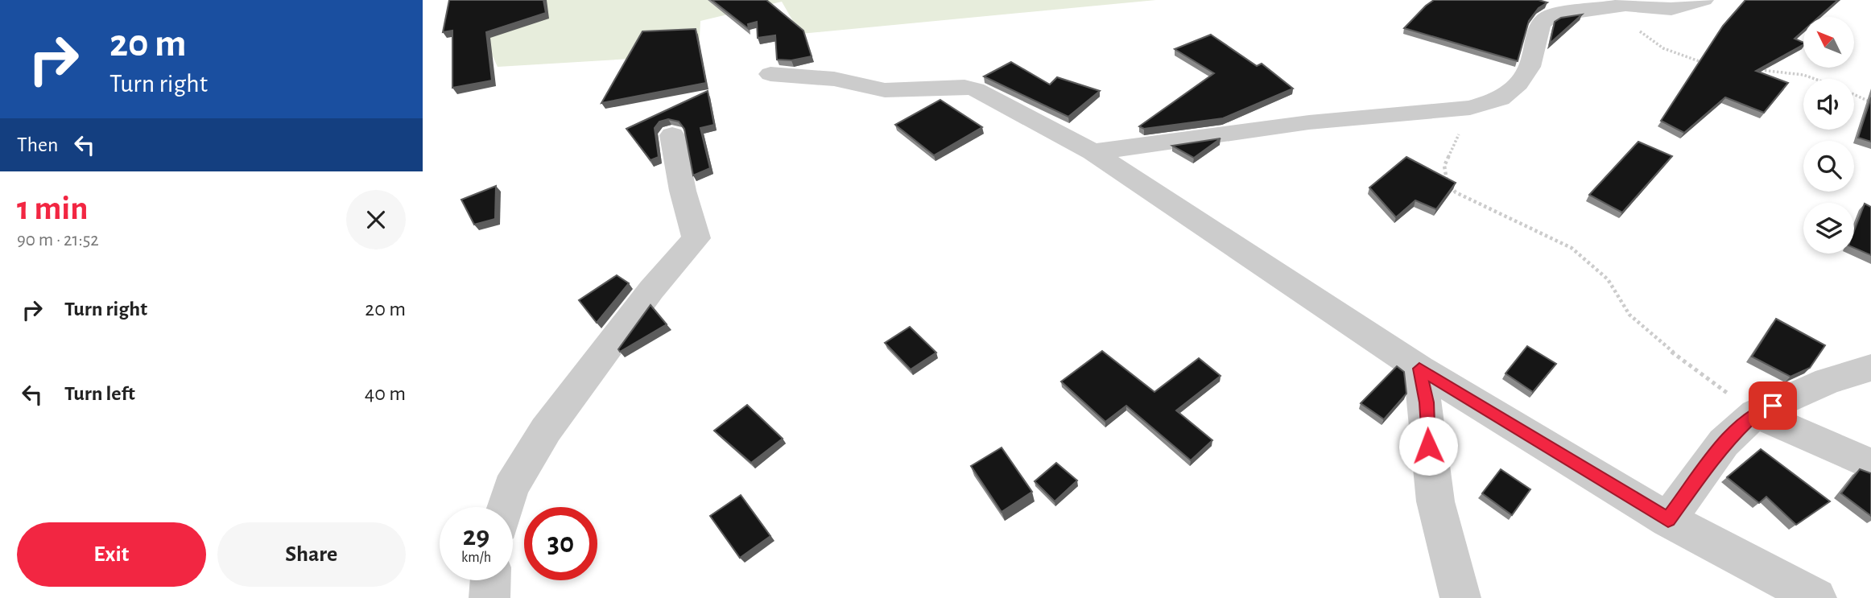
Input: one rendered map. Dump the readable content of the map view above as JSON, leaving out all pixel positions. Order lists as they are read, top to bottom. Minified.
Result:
{"north":"top left","page":{"turn":["20 m","Turn right"],"then":"Then","heading":["1 min","90 m · 21:52"],"list":[{"name":"Turn right","value":"20 m"},{"name":"Turn left","value":"40 m"}],"speed":"29 km/h","limit":"30","buttons":["Exit","Share"]}}
